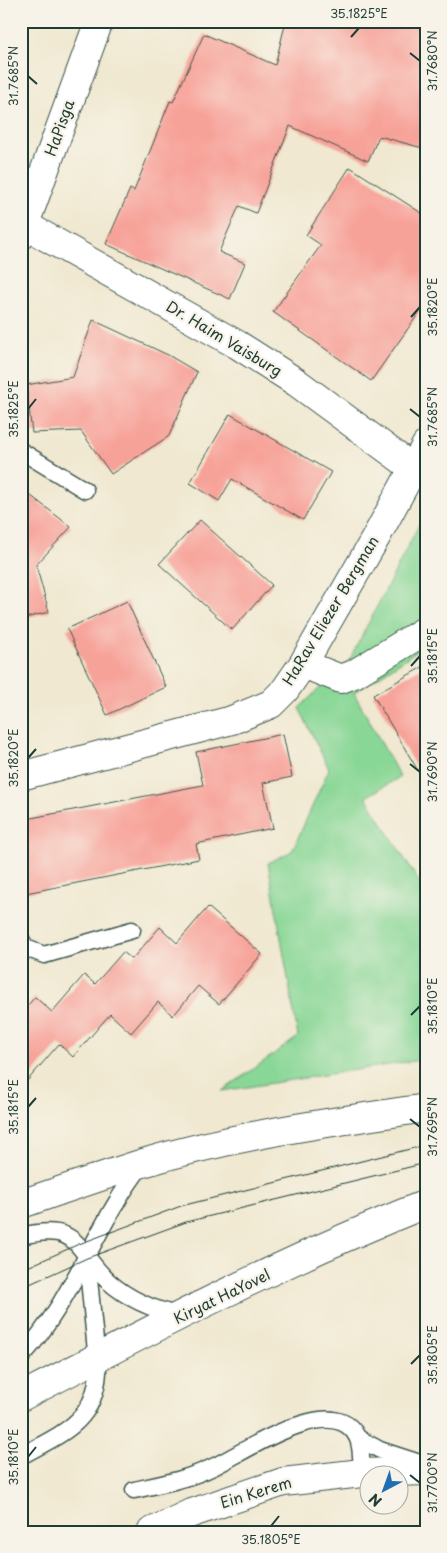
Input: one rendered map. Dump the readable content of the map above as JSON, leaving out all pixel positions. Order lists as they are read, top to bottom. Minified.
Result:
{"streets":{"street":["HaPisga","Dr. Haim Vaisburg","HaRav Eliezer Bergman","Kiryat HaYovel","Ein Kerem"]},"crossings":[["HaPisga","Dr. Haim Vaisburg"],["Dr. Haim Vaisburg","HaRav Eliezer Bergman"]],"north":"bottom left","coordinates":["35.1825°E","31.7680°N","31.7685°N","35.1820°E","35.1815°E","31.7690°N","35.1810°E","31.7695°N","35.1805°E","31.7700°N"]}
